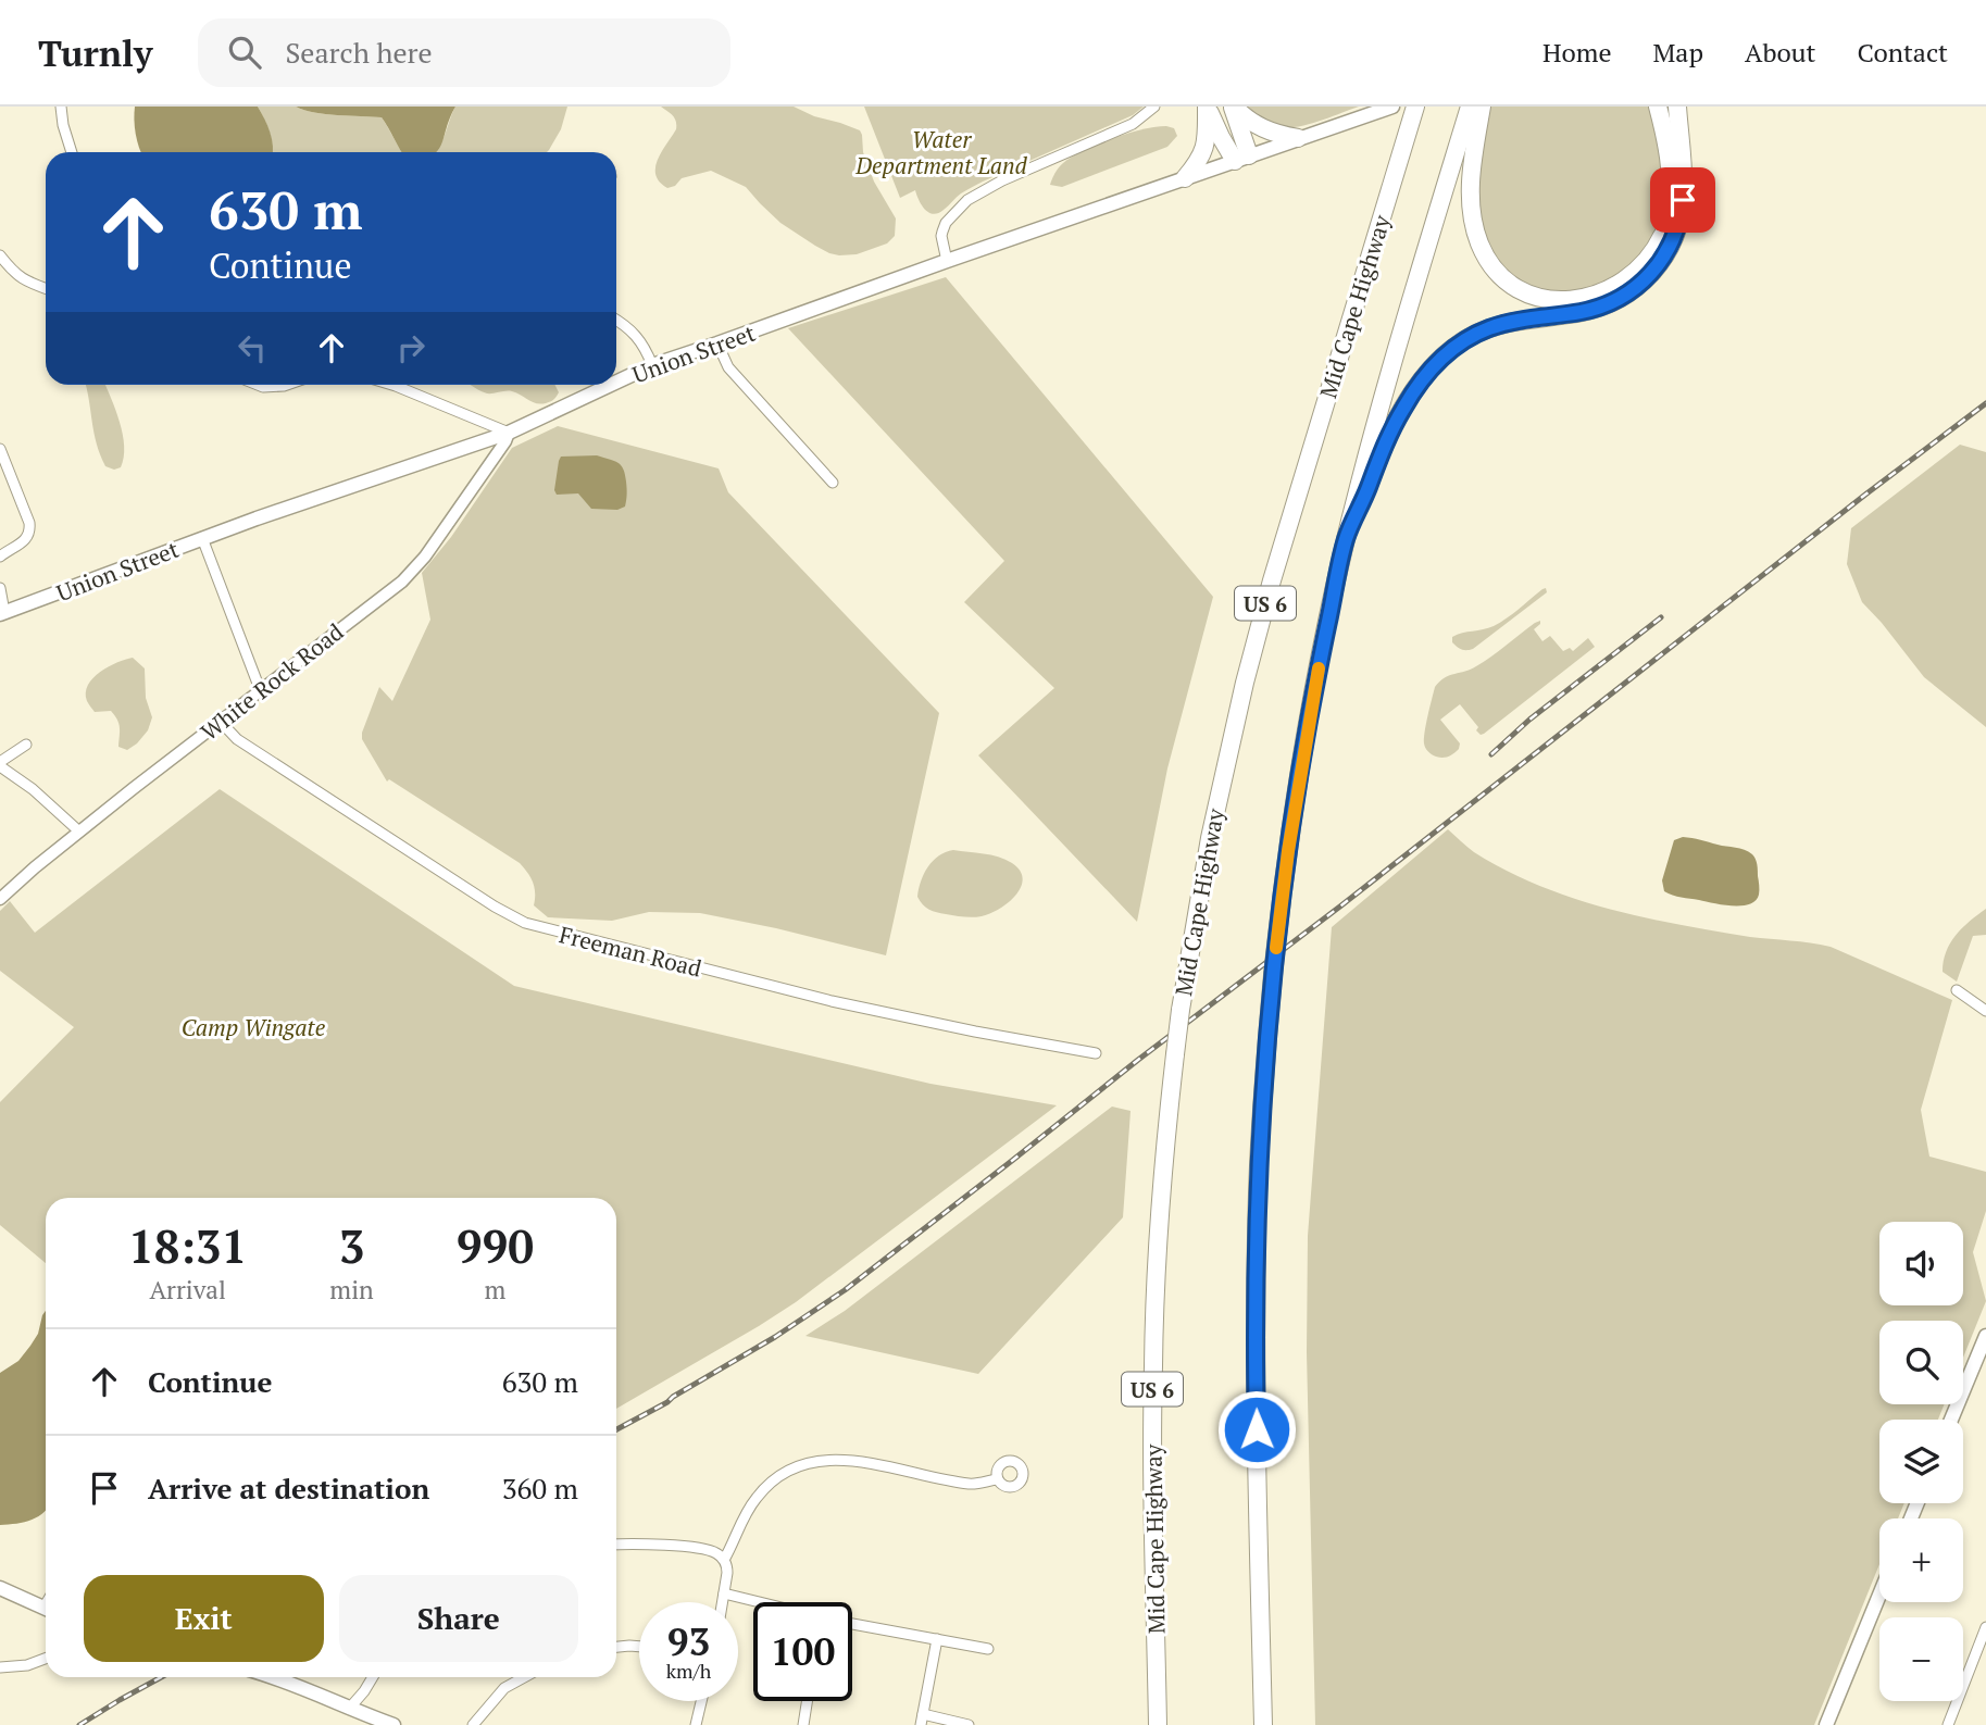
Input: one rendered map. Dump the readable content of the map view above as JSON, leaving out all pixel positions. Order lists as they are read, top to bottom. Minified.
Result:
{"streets":{"highway":["Mid Cape Highway","US 6"],"main road":["Union Street"],"street":["White Rock Road","Freeman Road"]},"crossings":[["Union Street","White Rock Road"],["White Rock Road","Freeman Road"]],"parks":["Water Department Land","Camp Wingate"],"page":{"header":"Turnly","search":"Search here","nav":["Home","Map","About","Contact"],"turn":["630 m","Continue"],"eta":["18:31","Arrival","3","min","990","m"],"map_buttons":["+","−"],"list":[{"name":"Continue","value":"630 m"},{"name":"Arrive at destination","value":"360 m"}],"buttons":["Exit","Share"],"speed":"93 km/h","limit":"100"}}
